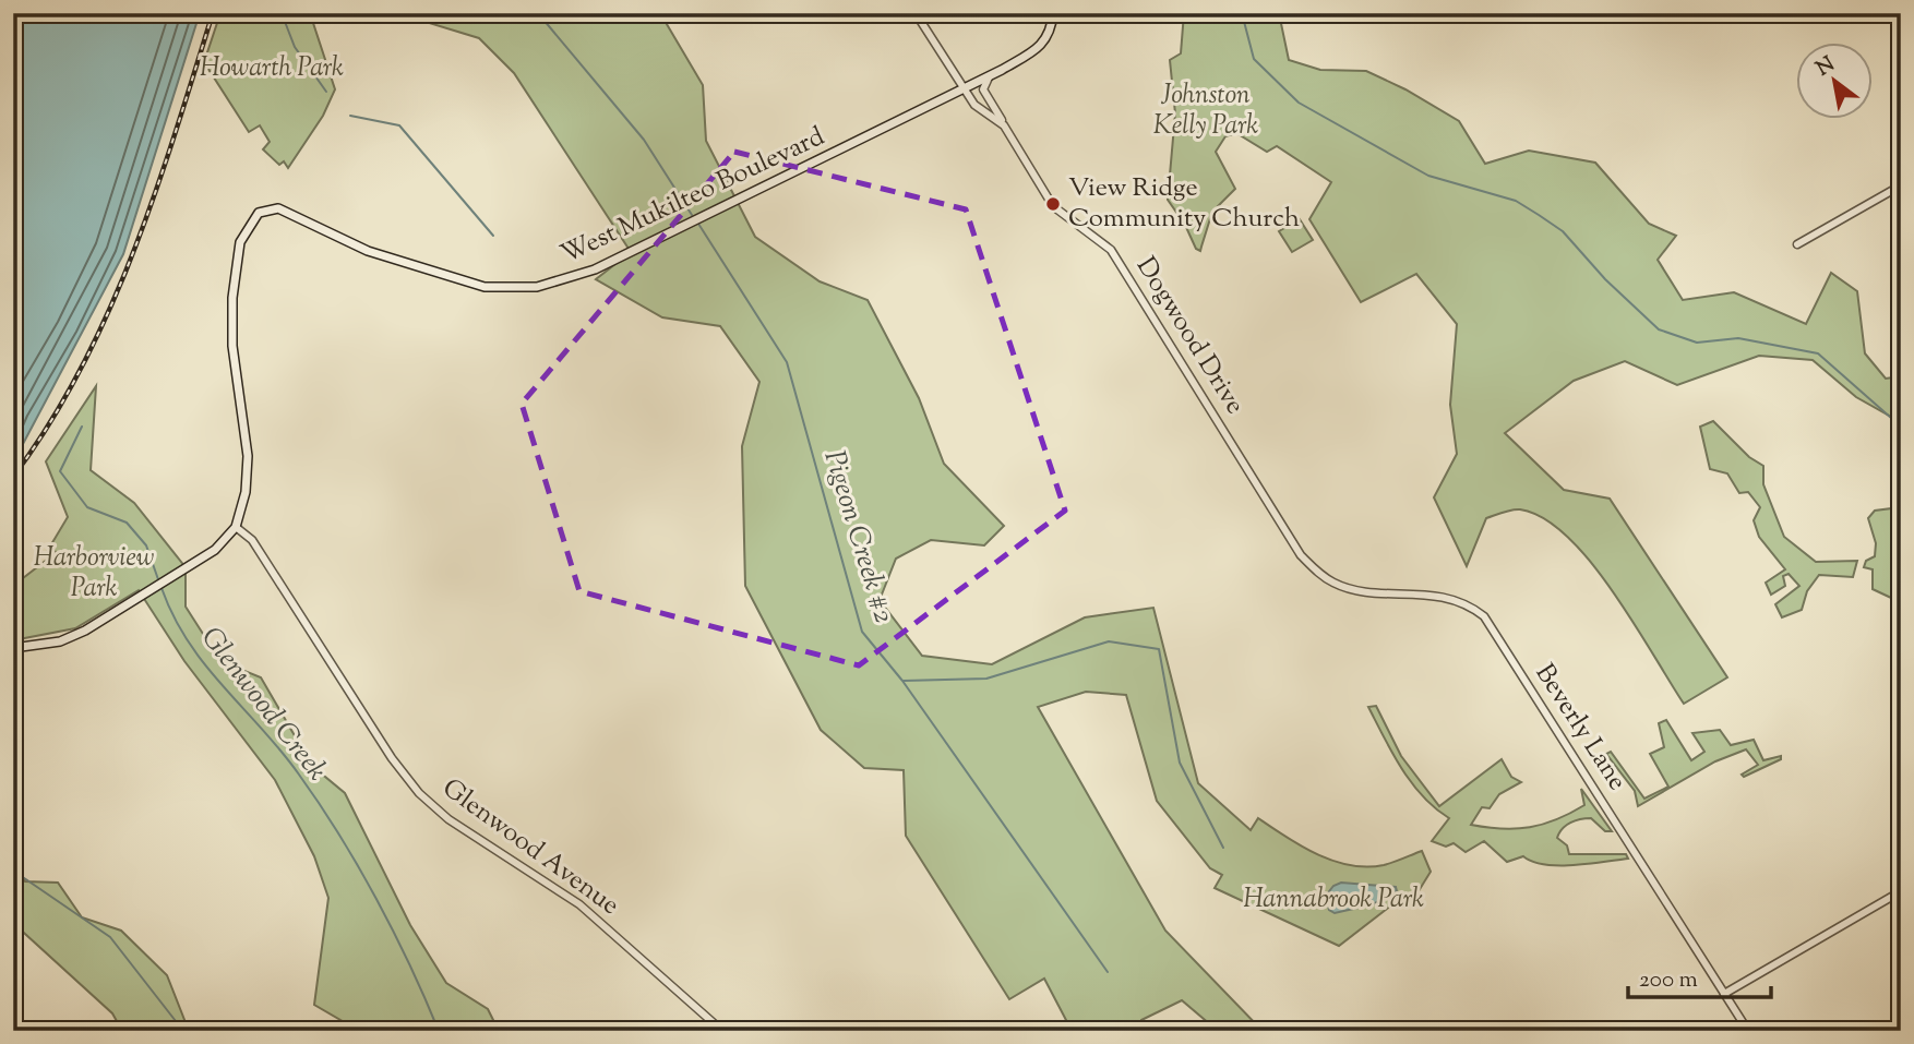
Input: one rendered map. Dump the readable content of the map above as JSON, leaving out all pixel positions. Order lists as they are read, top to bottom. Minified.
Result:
{"streets":{"main road":["West Mukilteo Boulevard"],"street":["Dogwood Drive","Beverly Lane","Glenwood Avenue"]},"crossings":[["West Mukilteo Boulevard","Dogwood Drive"],["West Mukilteo Boulevard","Glenwood Avenue"],["Dogwood Drive","Beverly Lane"]],"water":["Pigeon Creek #2","Glenwood Creek"],"parks":["Howarth Park","Johnston Kelly Park","Harborview Park","Hannabrook Park"],"places":["View Ridge Community Church"],"scale_bar":"200 m","north":"top left"}
